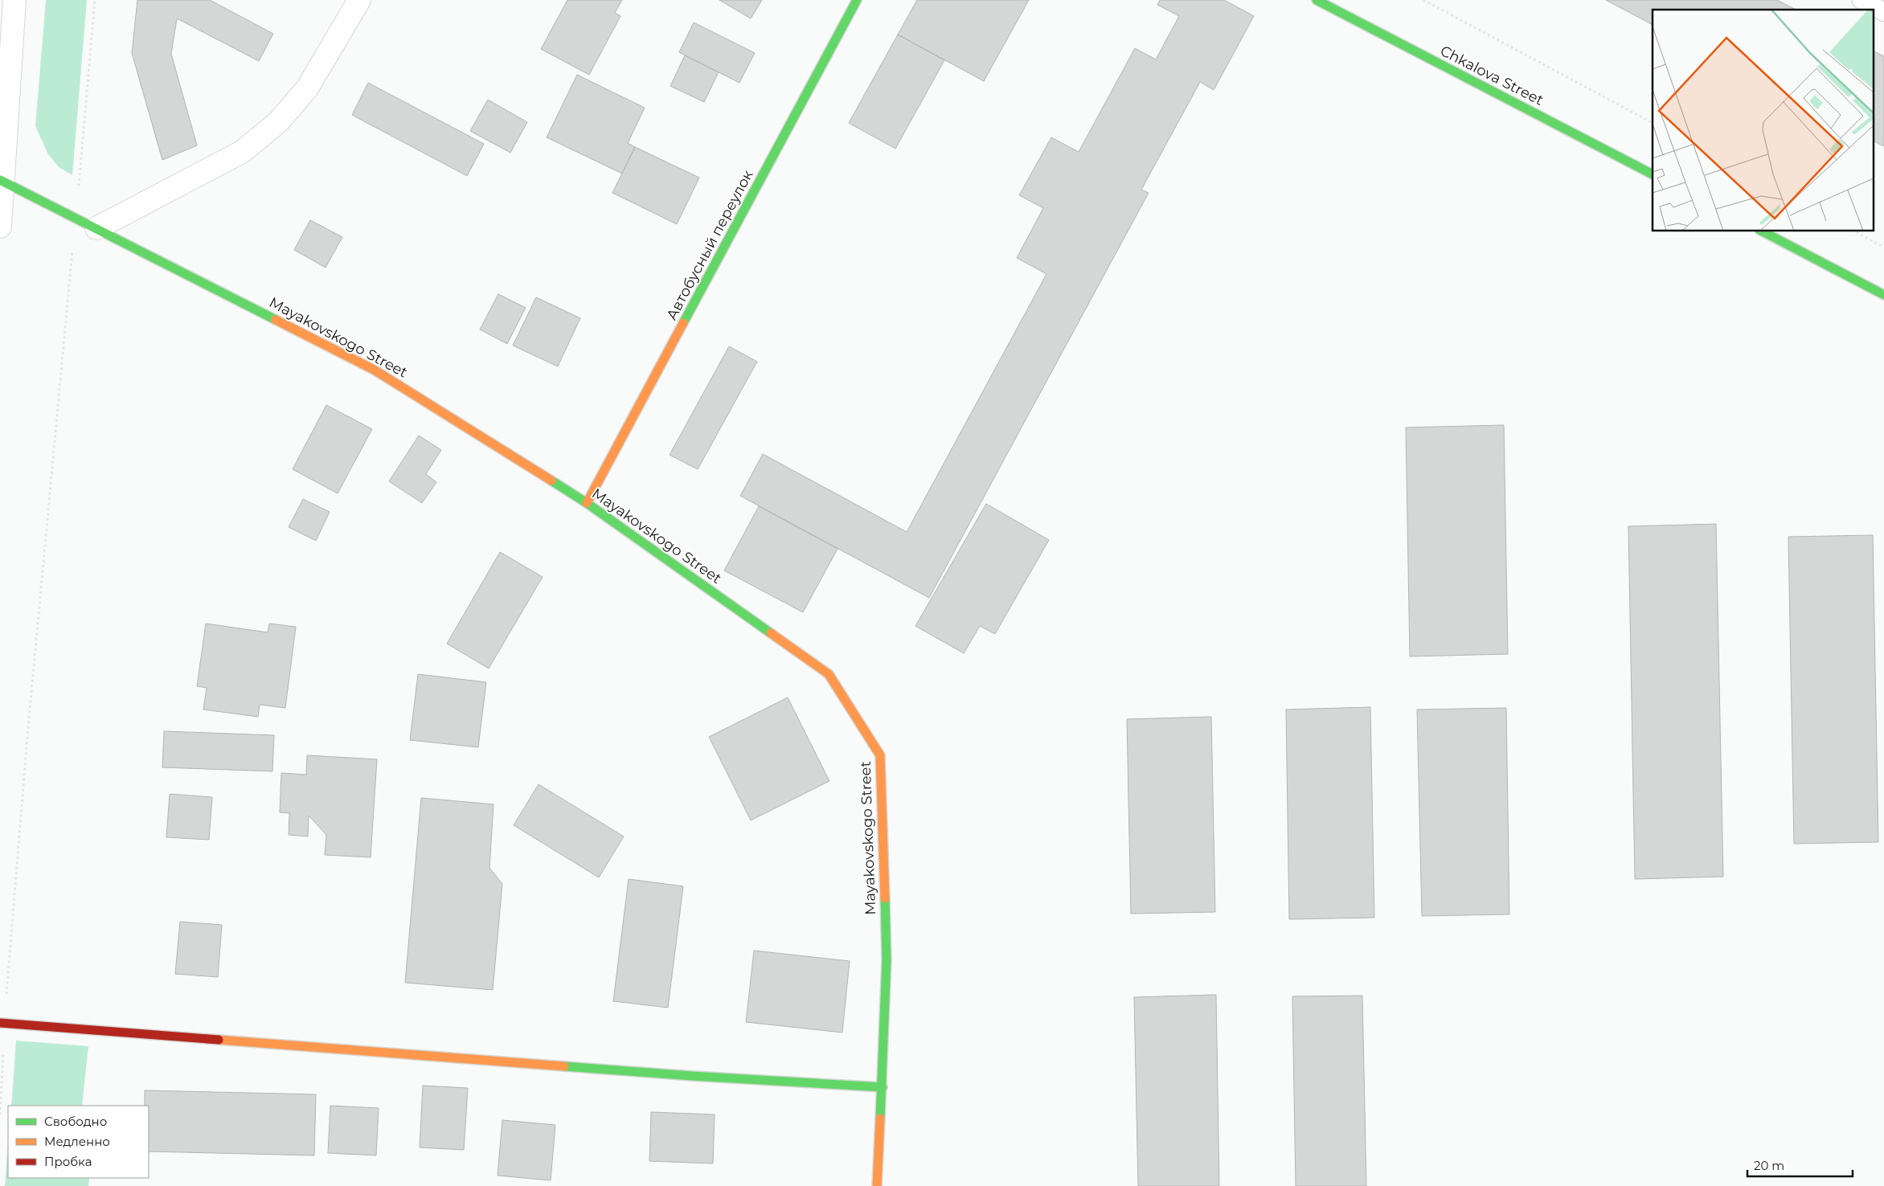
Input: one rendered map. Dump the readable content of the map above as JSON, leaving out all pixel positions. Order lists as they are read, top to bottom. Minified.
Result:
{"streets":{"street":["Chkalova Street","Автобусный переулок","Mayakovskogo Street"]},"crossings":[["Автобусный переулок","Mayakovskogo Street"]],"legend":["Свободно","Медленно","Пробка"],"scale_bar":"20 m"}
